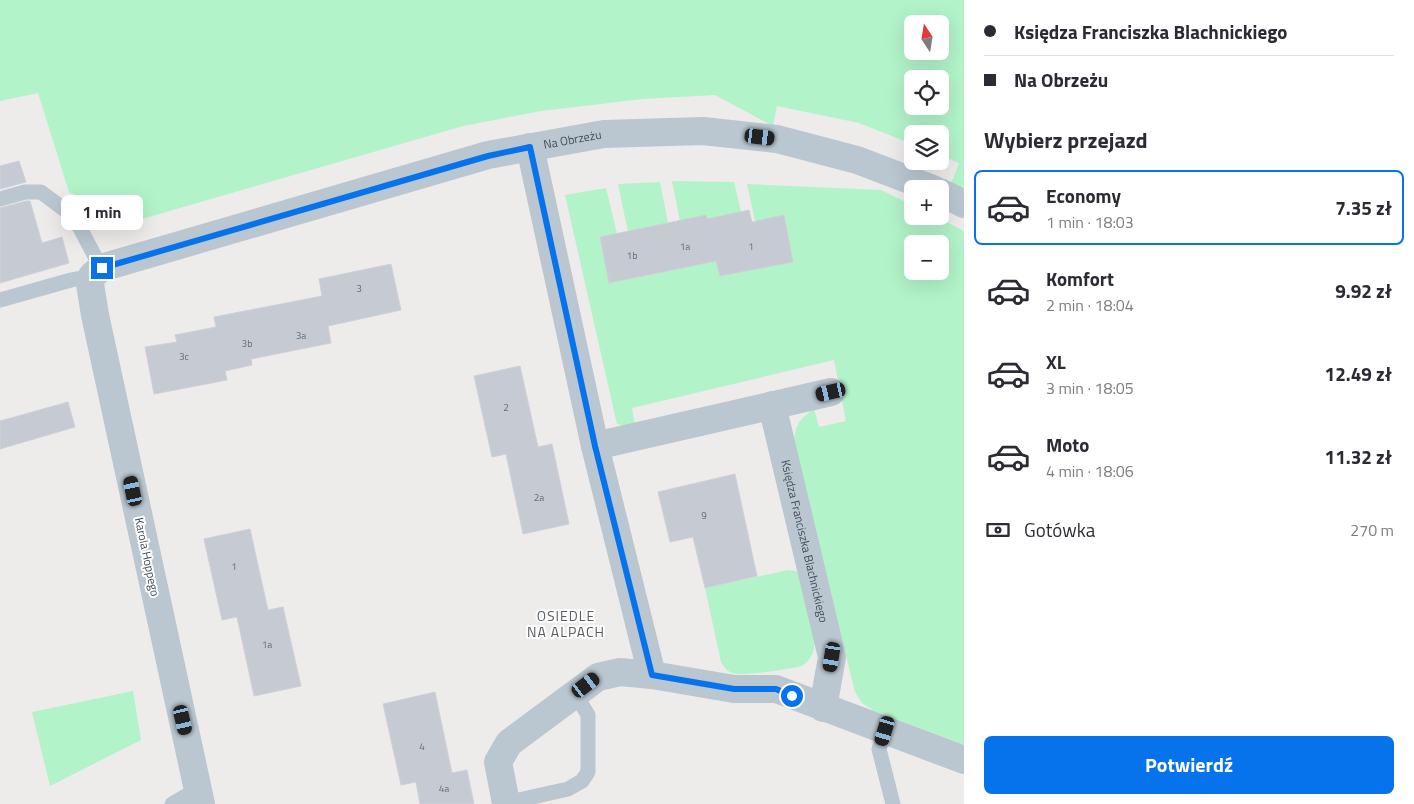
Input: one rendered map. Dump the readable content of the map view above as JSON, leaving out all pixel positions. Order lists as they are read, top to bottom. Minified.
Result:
{"streets":{"street":["Na Obrzeżu","Księdza Franciszka Blachnickiego","Karola Hoppego"]},"crossings":[["Na Obrzeżu","Karola Hoppego"]],"districts":["OSIEDLE NA ALPACH"],"house_numbers":["1a","1","1b","3","3a","3b","3c","2","2a","9","1","1a","4","4a"],"north":"top","page":{"banner":["Księdza Franciszka Blachnickiego","Na Obrzeżu"],"map_buttons":["+","−"],"heading":"Wybierz przejazd","list":[{"name":"Economy","note":"1 min · 18:03","value":"7.35 zł"},{"name":"Komfort","note":"2 min · 18:04","value":"9.92 zł"},{"name":"XL","note":"3 min · 18:05","value":"12.49 zł"},{"name":"Moto","note":"4 min · 18:06","value":"11.32 zł"}],"bubble":"1 min","pay":["Gotówka","270 m"],"buttons":"Potwierdź"}}
